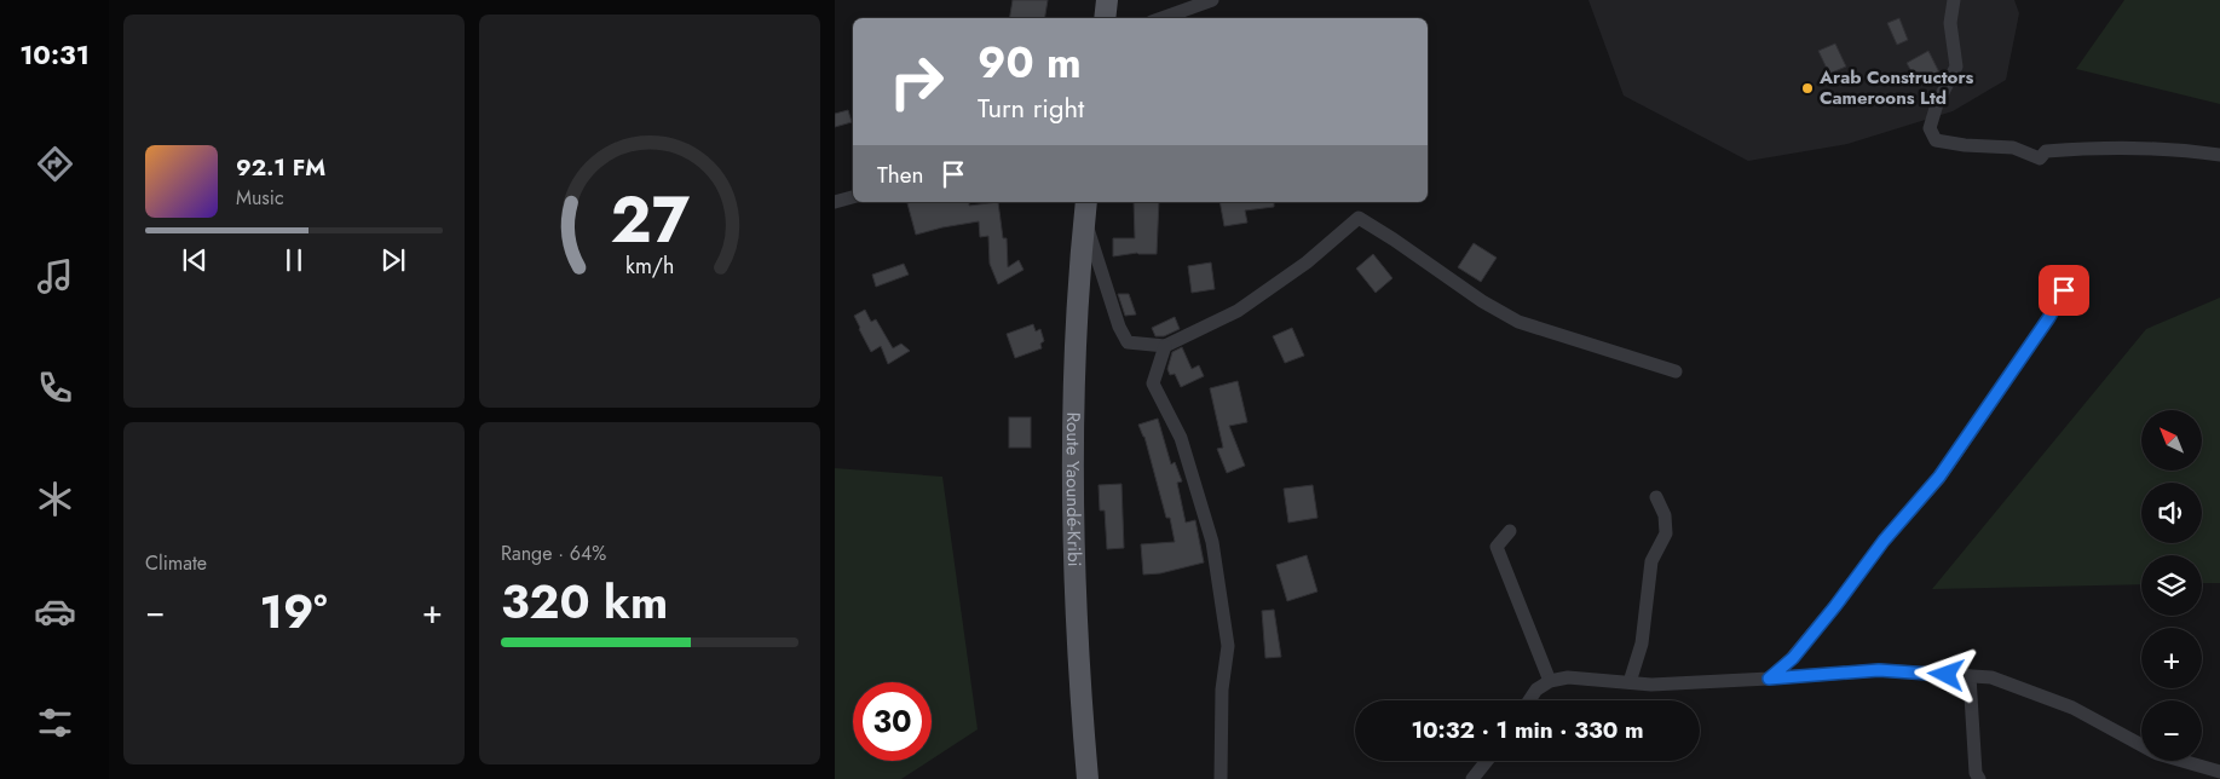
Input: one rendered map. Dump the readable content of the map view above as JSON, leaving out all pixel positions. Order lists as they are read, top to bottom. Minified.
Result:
{"streets":{"main road":["Route Yaoundé-Kribi"]},"places":["Arab Constructors Cameroons Ltd"],"north":"top left","page":{"tabs":"10:31","turn":["90 m","Turn right"],"song":["92.1 FM","Music"],"then":"Then","map_buttons":["+","−"],"tile":["Climate",["Range · 64%","320 km"]],"heat":["−","19°","+"],"limit":"30","trip":"10:32 · 1 min · 330 m","gauge":["27","km/h"]}}
